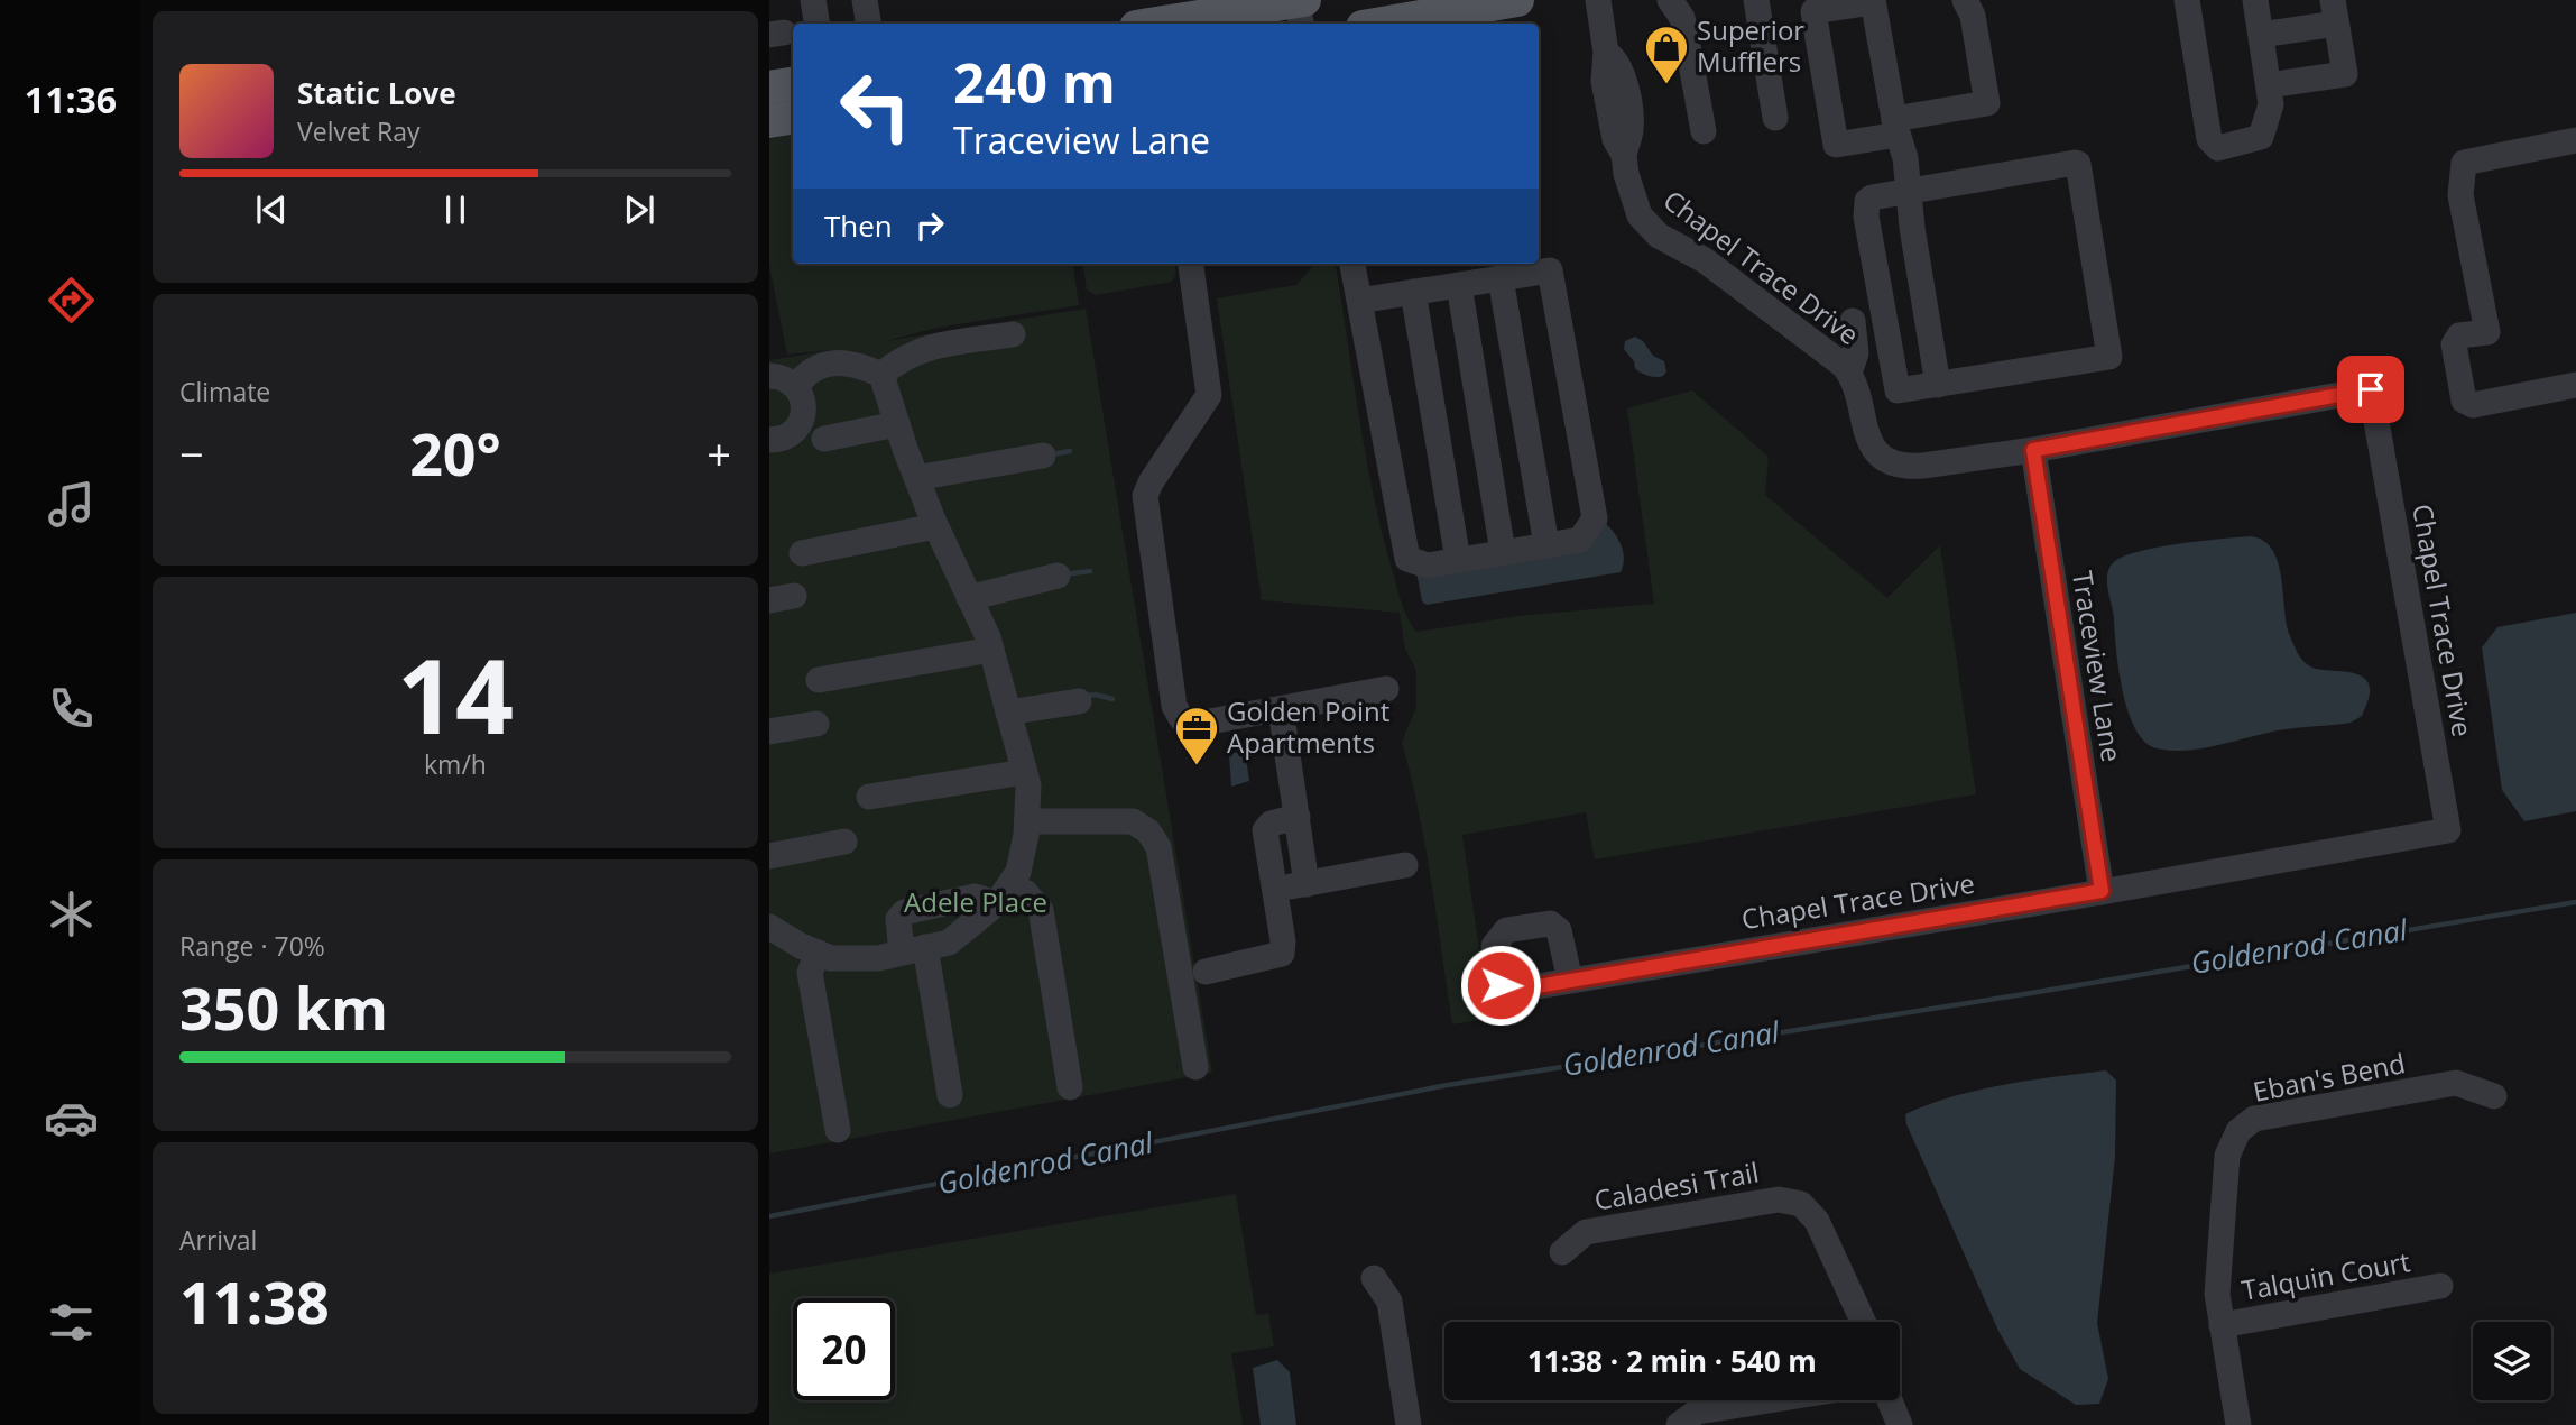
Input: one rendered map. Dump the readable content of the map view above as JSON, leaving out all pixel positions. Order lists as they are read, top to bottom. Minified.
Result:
{"streets":{"street":["Chapel Trace Drive","Traceview Lane","Eban's Bend","Caladesi Trail","Talquin Court"]},"crossings":[["Chapel Trace Drive","Traceview Lane"],["Eban's Bend","Talquin Court"]],"water":["Goldenrod Canal"],"parks":["Adele Place"],"places":{"shop":["Superior Mufflers"],"office":["Golden Point Apartments"]},"page":{"tabs":"11:36","turn":["240 m","Traceview Lane"],"song":["Static Love","Velvet Ray"],"then":"Then","tile":["Climate",["14","km/h"],["Range · 70%","350 km"],["Arrival","11:38"]],"heat":["−","20°","+"],"limit":"20","trip":"11:38 · 2 min · 540 m"}}
